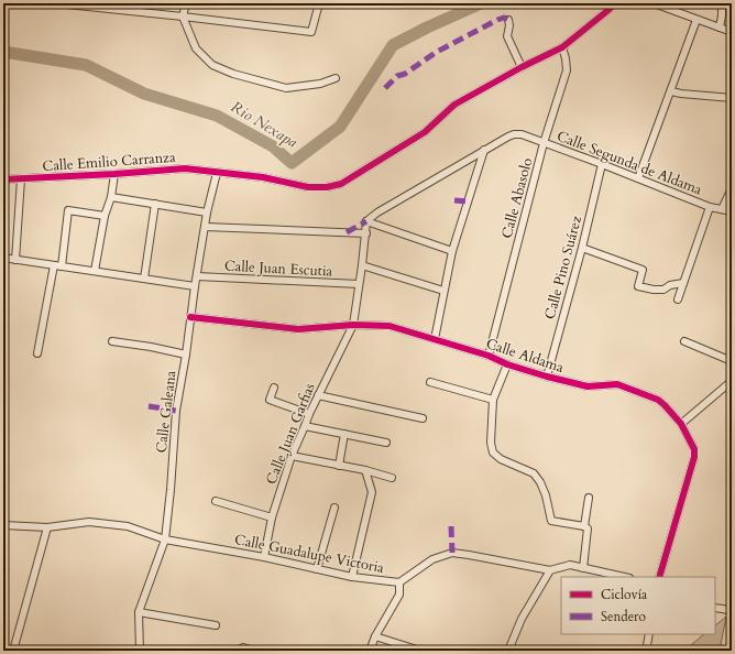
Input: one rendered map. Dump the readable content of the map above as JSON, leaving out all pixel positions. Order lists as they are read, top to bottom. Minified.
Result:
{"streets":{"street":["Calle Emilio Carranza","Calle Segunda de Aldama","Calle Abasolo","Calle Pino Suárez","Calle Juan Escutia","Calle Aldama","Calle Galeana","Calle Juan Garfias","Calle Guadalupe Victoria"]},"crossings":[["Calle Emilio Carranza","Calle Abasolo"],["Calle Emilio Carranza","Calle Galeana"],["Calle Segunda de Aldama","Calle Abasolo"],["Calle Segunda de Aldama","Calle Pino Suárez"],["Calle Abasolo","Calle Aldama"],["Calle Pino Suárez","Calle Aldama"],["Calle Juan Escutia","Calle Galeana"],["Calle Juan Escutia","Calle Juan Garfias"],["Calle Aldama","Calle Galeana"],["Calle Aldama","Calle Juan Garfias"],["Calle Galeana","Calle Guadalupe Victoria"],["Calle Juan Garfias","Calle Guadalupe Victoria"]],"water":["Rio Nexapa"],"legend":["Ciclovía","Sendero"]}
